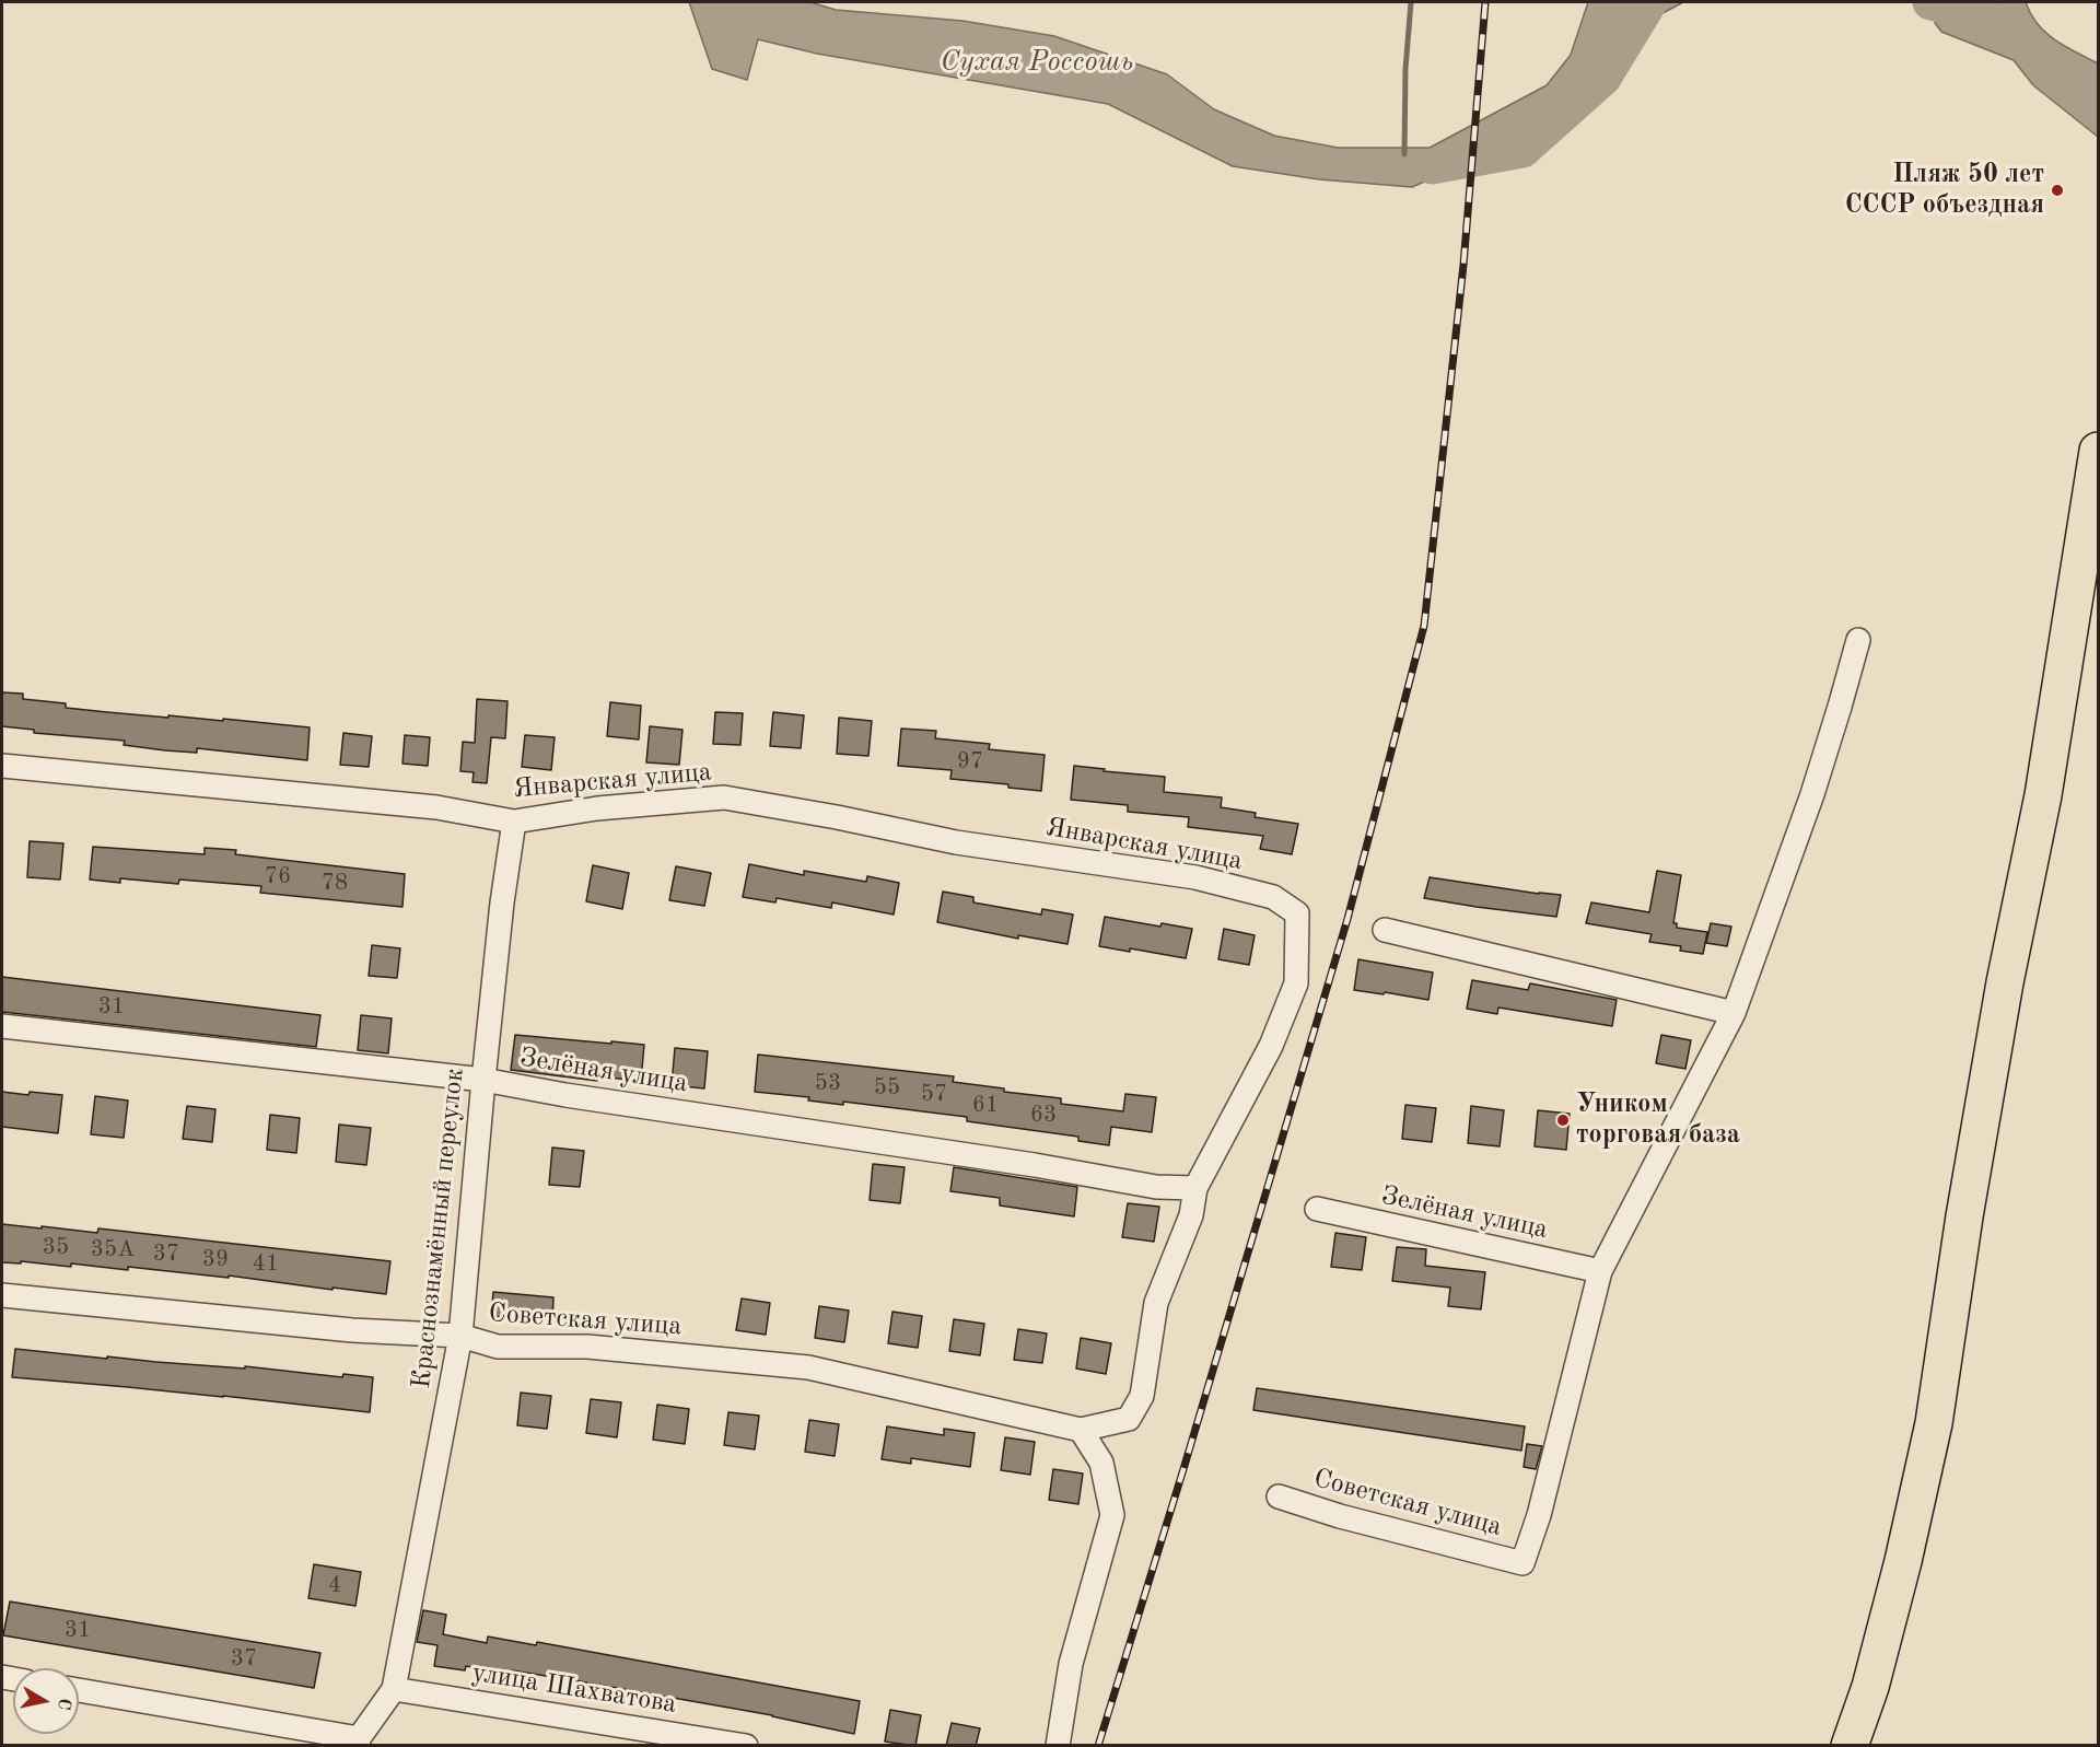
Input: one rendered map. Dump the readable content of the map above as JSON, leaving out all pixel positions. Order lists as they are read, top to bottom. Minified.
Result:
{"streets":{"street":["Январская улица","Зелёная улица","Краснознамённый переулок","Советская улица","улица Шахватова"]},"crossings":[["Январская улица","Зелёная улица"],["Январская улица","Краснознамённый переулок"],["Зелёная улица","Краснознамённый переулок"],["Зелёная улица","Советская улица"],["Краснознамённый переулок","Советская улица"],["Краснознамённый переулок","улица Шахватова"]],"water":["Сухая Россошь"],"places":["Пляж 50 лет СССР объездная","Уником торговая база"],"house_numbers":["97","76","78","31","53","55","57","61","63","35","35А","37","39","41","4","31","37"],"north":"right"}
